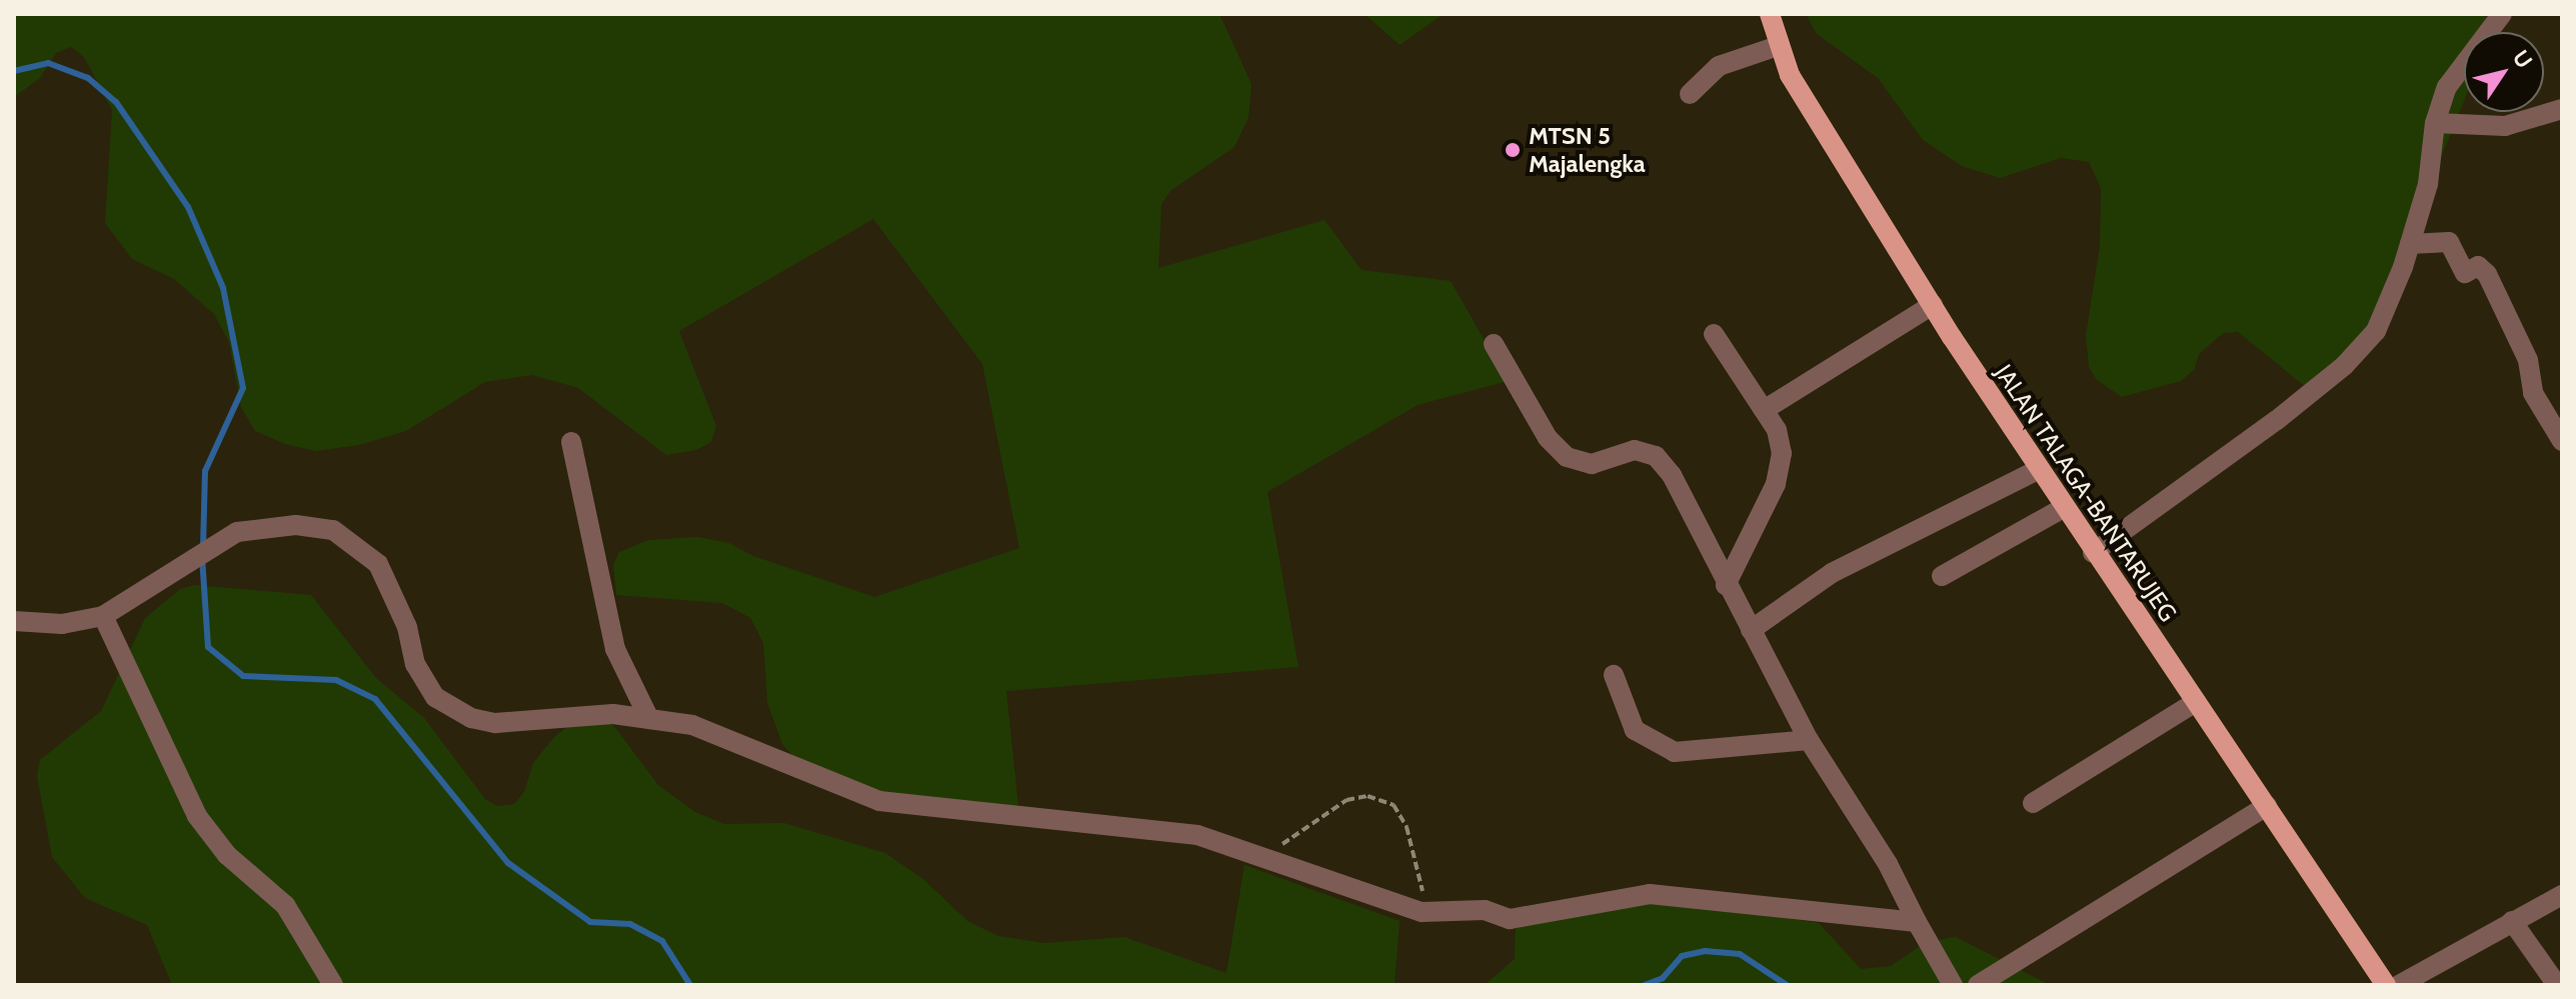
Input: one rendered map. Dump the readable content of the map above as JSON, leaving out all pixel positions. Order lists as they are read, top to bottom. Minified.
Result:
{"streets":{"main road":["JALAN TALAGA-BANTARUJEG"]},"places":["MTSN 5 Majalengka"],"north":"top right"}
